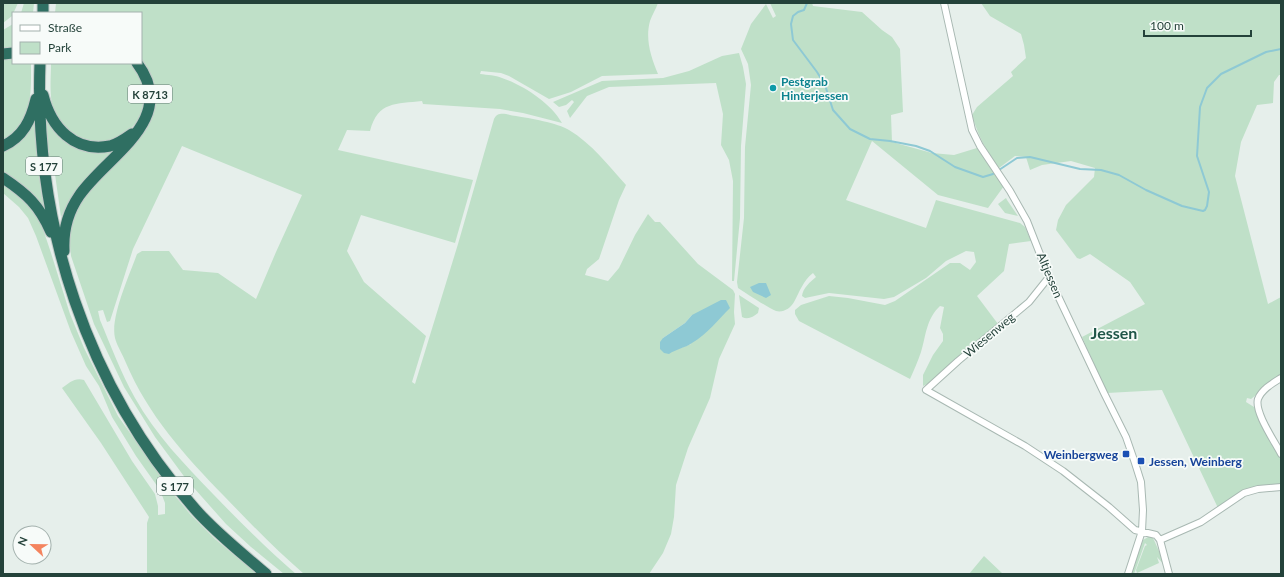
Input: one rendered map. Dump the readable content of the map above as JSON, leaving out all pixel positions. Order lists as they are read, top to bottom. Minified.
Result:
{"streets":{"highway":["K 8713","S 177"],"street":["Altjessen","Wiesenweg"]},"crossings":[["Altjessen","Wiesenweg"]],"districts":["Jessen"],"places":{"other":["Pestgrab Hinterjessen"],"transit":["Weinbergweg","Jessen, Weinberg"]},"legend":["Straße","Park"],"scale_bar":"100 m","north":"left"}
